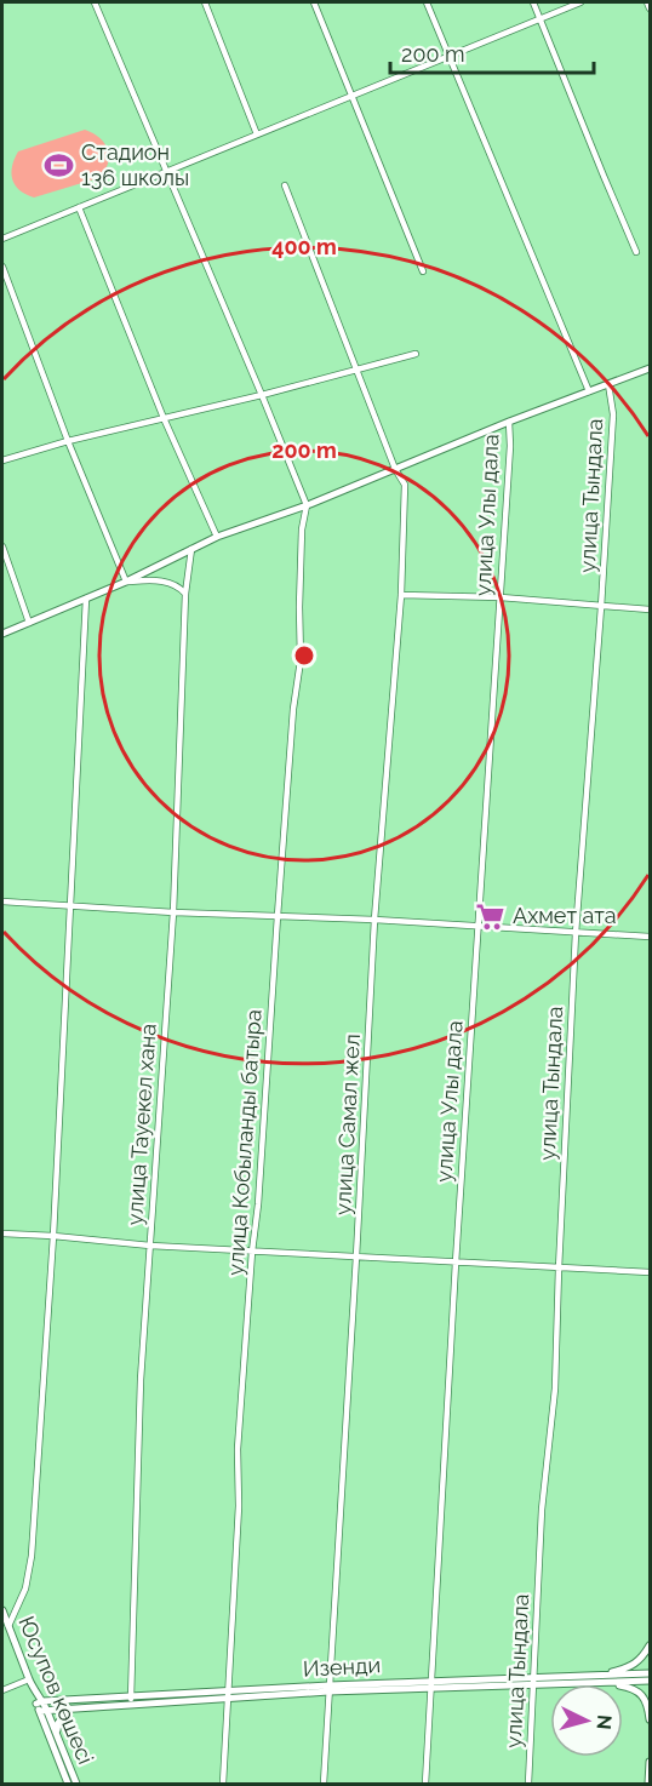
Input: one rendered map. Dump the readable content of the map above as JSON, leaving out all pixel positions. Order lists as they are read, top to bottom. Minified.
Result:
{"streets":{"street":["улица Тындала","улица Улы дала","улица Тауекел хана","улица Самал жел","улица Кобыланды батыра","Изенди","Юсупов көшесі"]},"crossings":[["улица Тындала","Изенди"],["улица Улы дала","Изенди"],["улица Тауекел хана","Изенди"],["улица Самал жел","Изенди"],["улица Кобыланды батыра","Изенди"],["Изенди","Юсупов көшесі"]],"places":{"sports":["Стадион 136 школы"],"supermarket":["Ахмет ата"]},"scale_bar":"200 m","north":"right","rings":["400 m","200 m"]}
